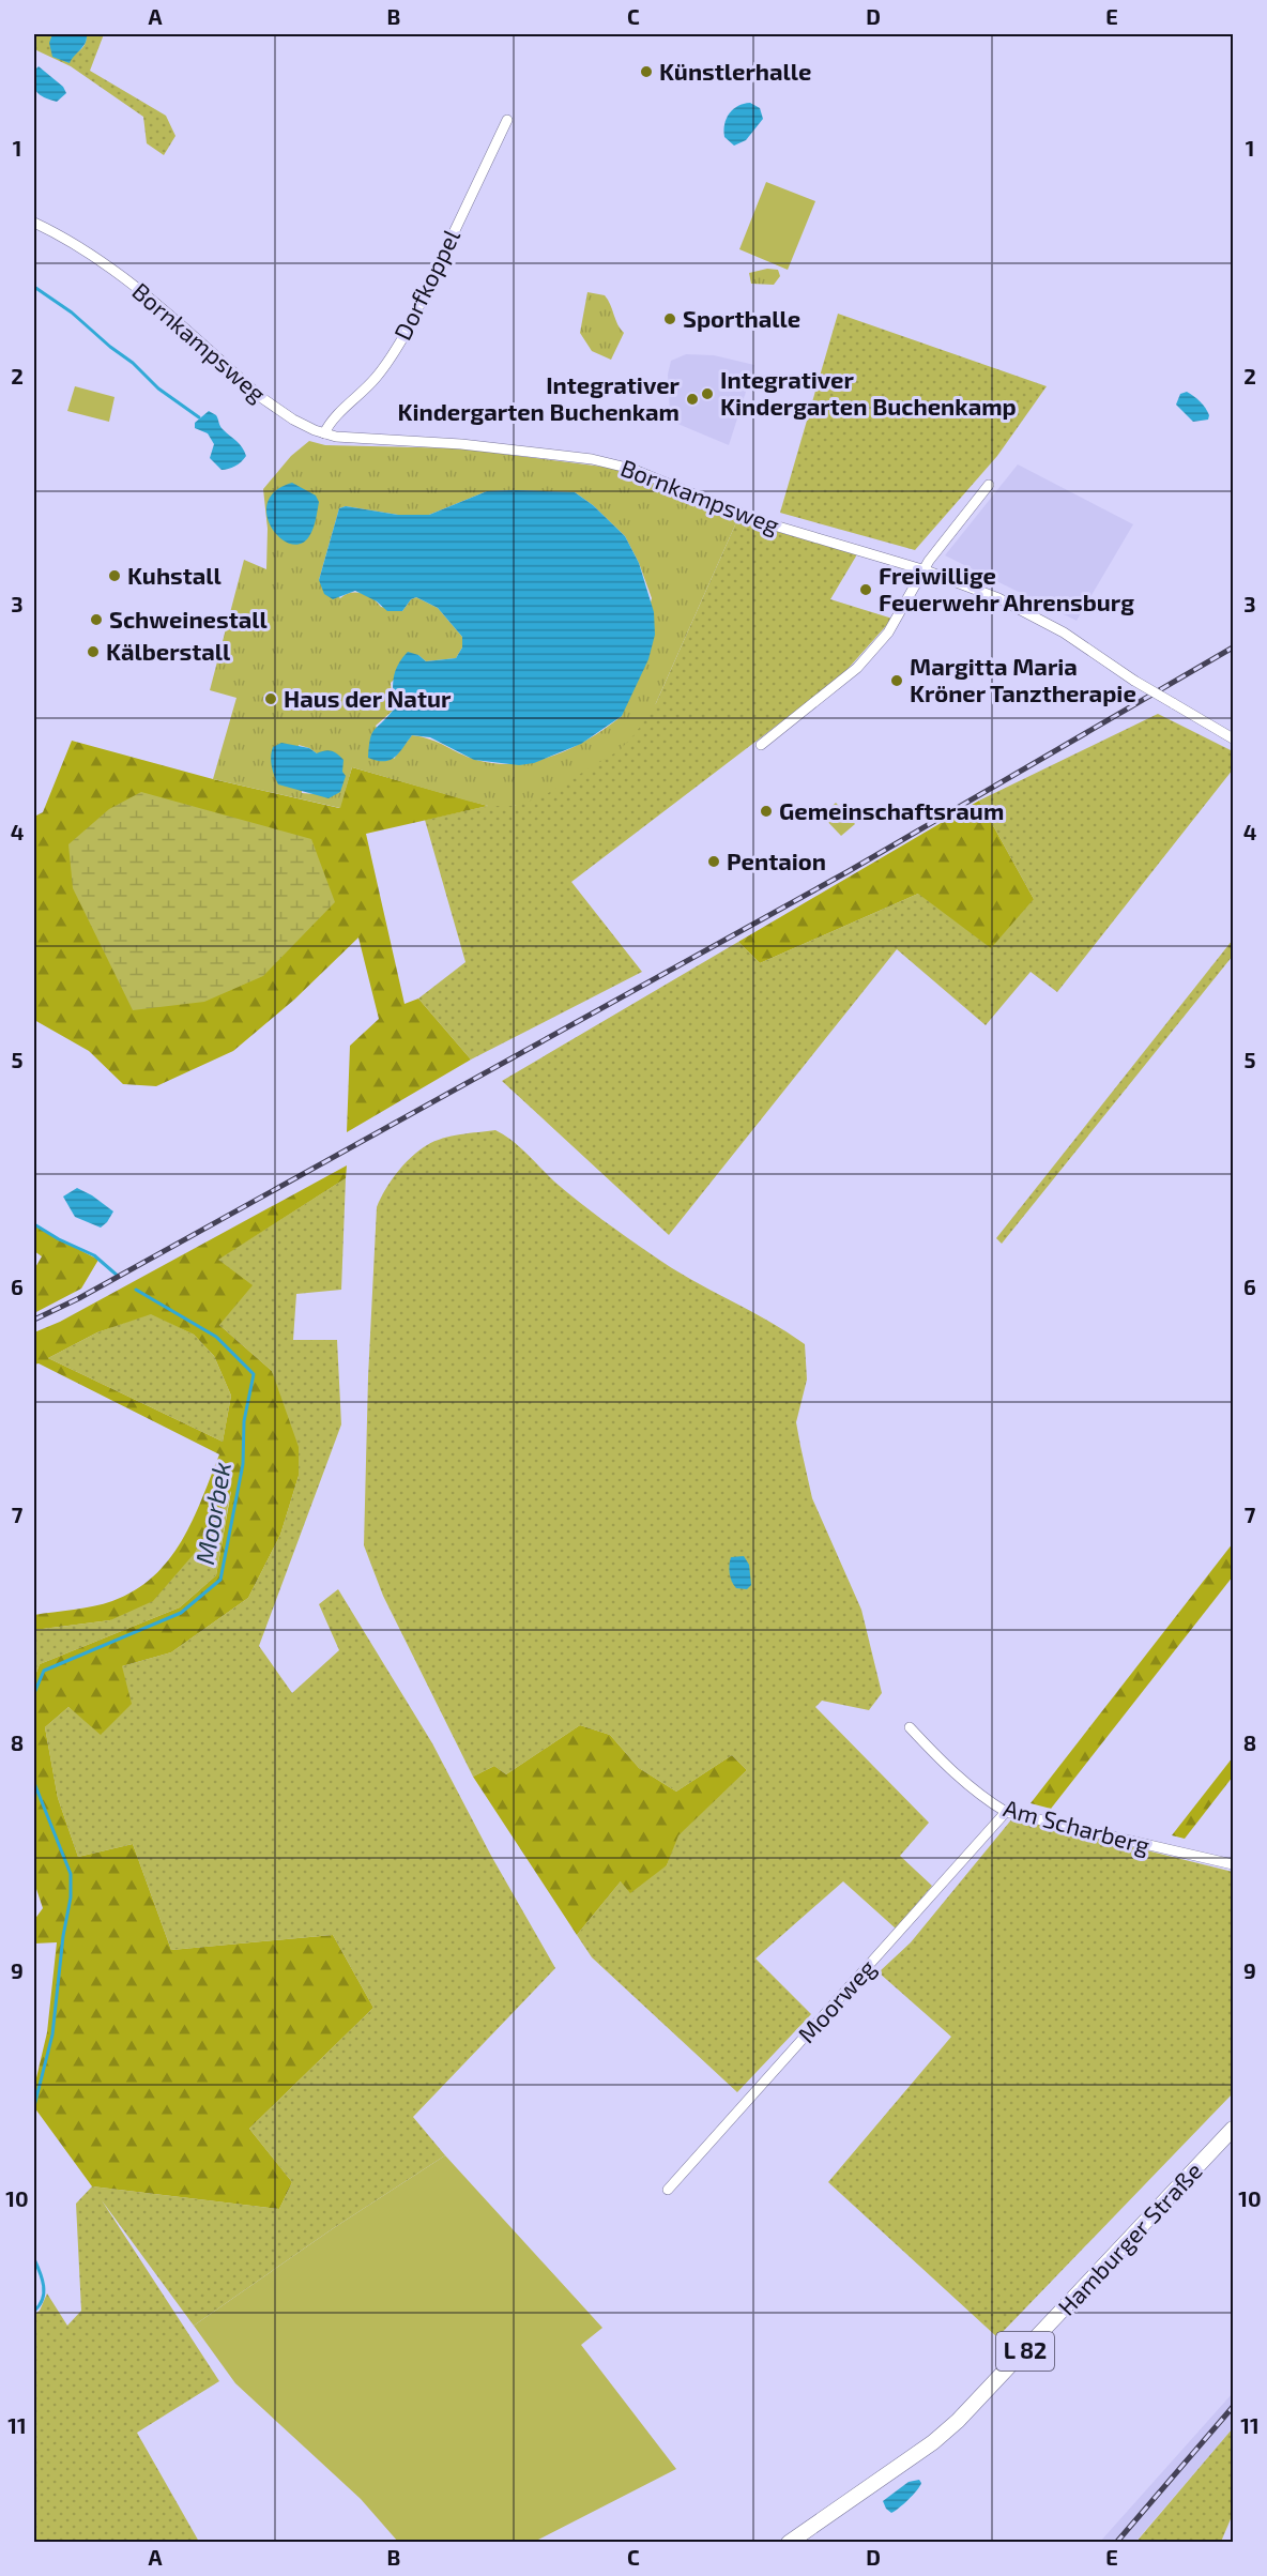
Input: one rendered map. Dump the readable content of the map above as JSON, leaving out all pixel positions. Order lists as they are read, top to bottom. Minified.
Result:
{"streets":{"main road":["Hamburger Straße","L 82"],"street":["Dorfkoppel","Bornkampsweg","Am Scharberg","Moorweg"]},"crossings":[["Dorfkoppel","Bornkampsweg"],["Am Scharberg","Moorweg"]],"water":["Moorbek"],"places":["Künstlerhalle","Sporthalle","Integrativer Kindergarten Buchenkamp","Integrativer Kindergarten Buchenkam","Kuhstall","Freiwillige Feuerwehr Ahrensburg","Schweinestall","Kälberstall","Margitta Maria Kröner Tanztherapie","Haus der Natur","Gemeinschaftsraum","Pentaion"],"grid":{"columns":["A","B","C","D","E"],"rows":["1","2","3","4","5","6","7","8","9","10","11"]}}
